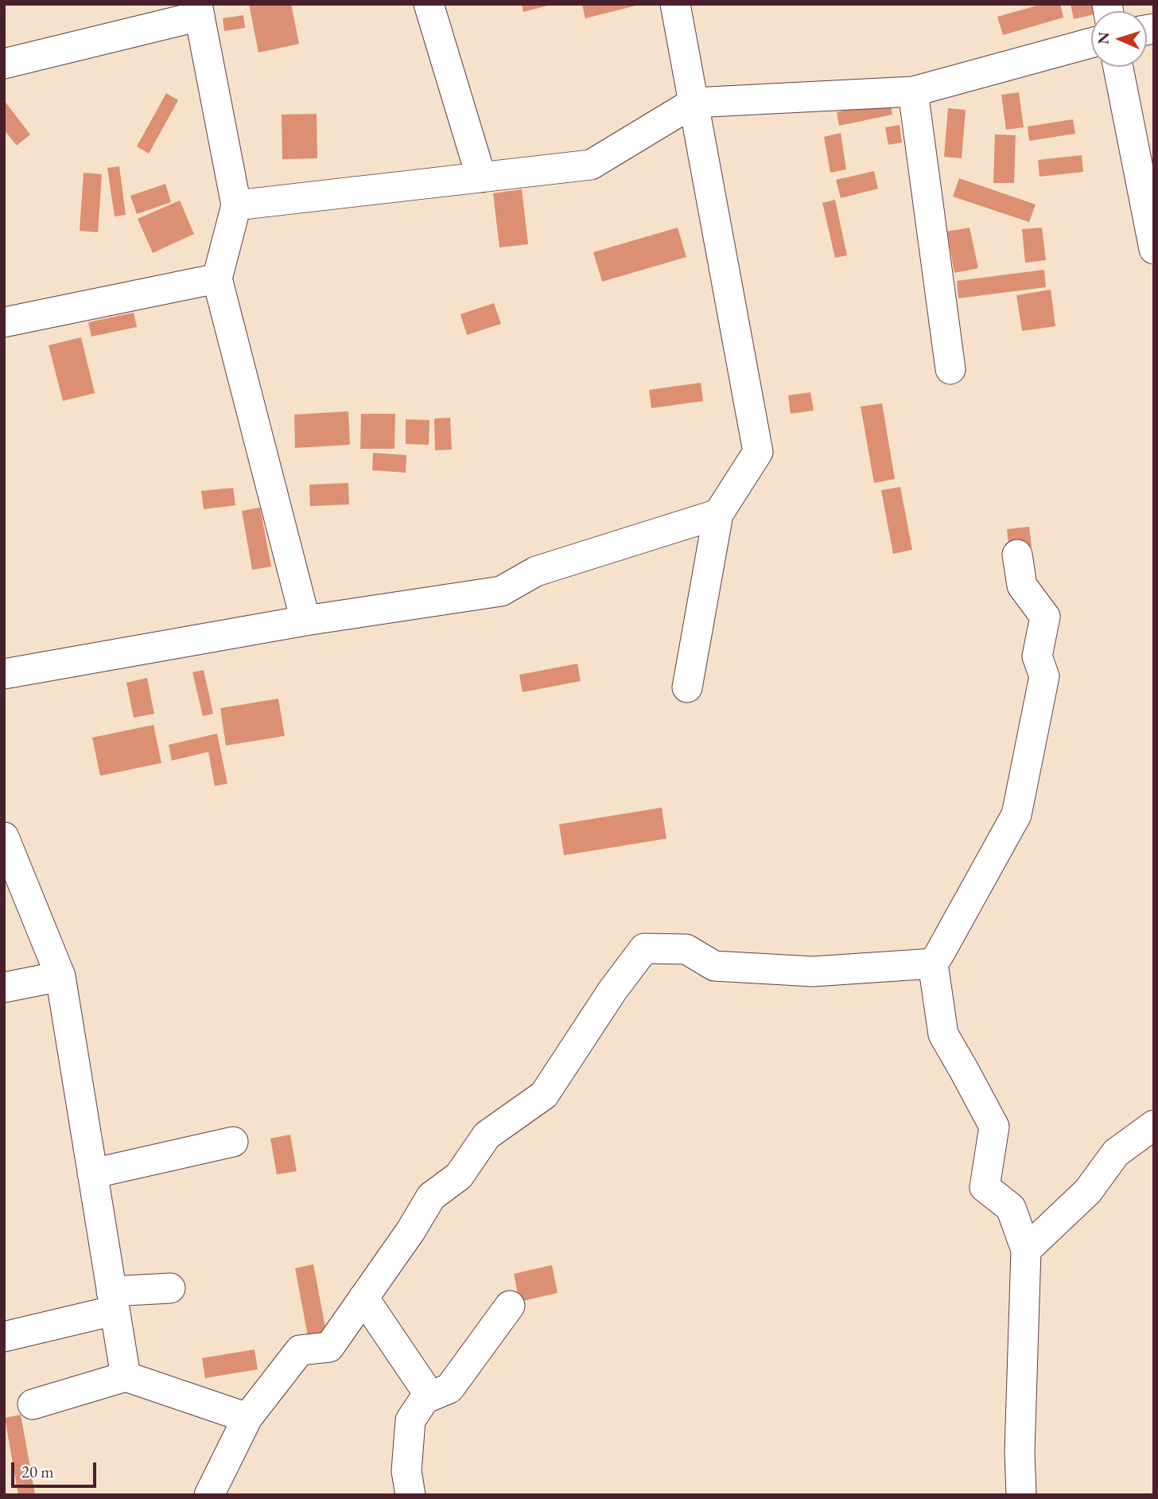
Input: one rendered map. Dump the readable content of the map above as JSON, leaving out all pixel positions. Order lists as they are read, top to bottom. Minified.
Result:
{"scale_bar":"20 m","north":"left"}
